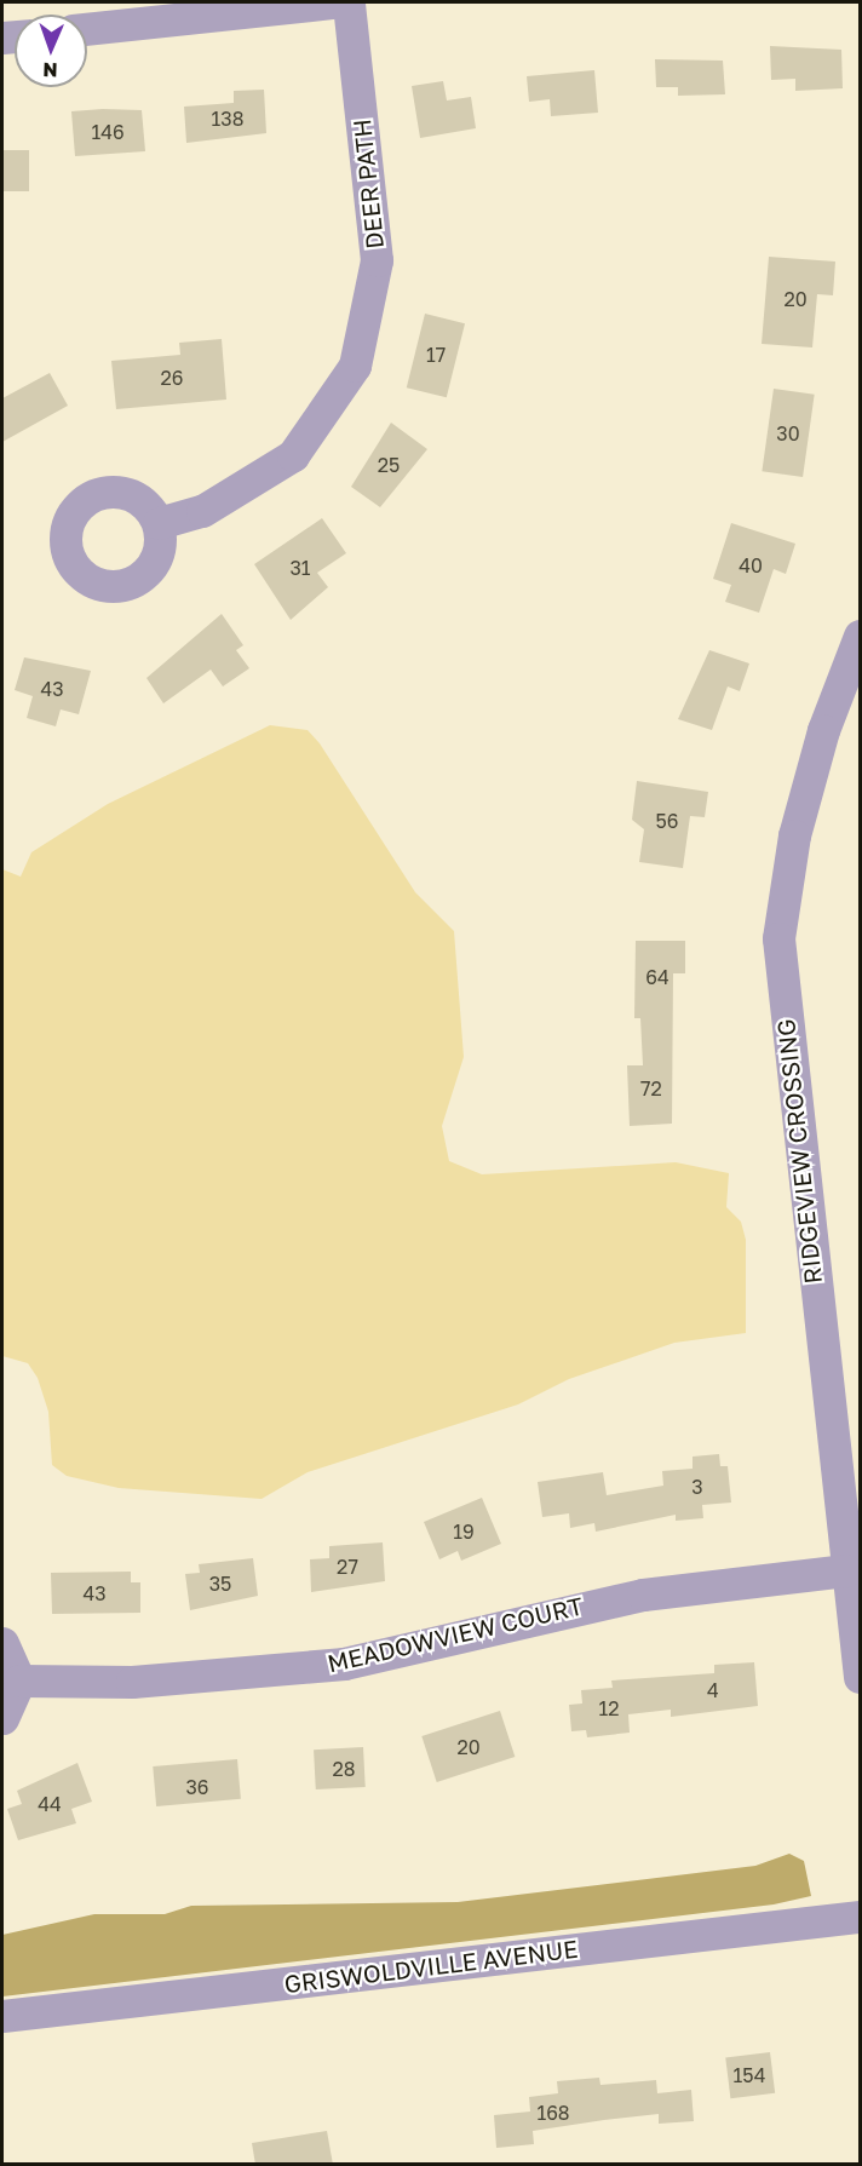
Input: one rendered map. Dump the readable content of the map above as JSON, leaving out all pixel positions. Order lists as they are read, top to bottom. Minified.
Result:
{"streets":{"street":["DEER PATH","RIDGEVIEW CROSSING","MEADOWVIEW COURT","GRISWOLDVILLE AVENUE"]},"crossings":[["RIDGEVIEW CROSSING","MEADOWVIEW COURT"]],"house_numbers":["138","146","20","17","26","30","25","40","31","43","56","64","72","3","19","27","35","43","4","12","20","28","36","44","154","168"],"north":"bottom"}
